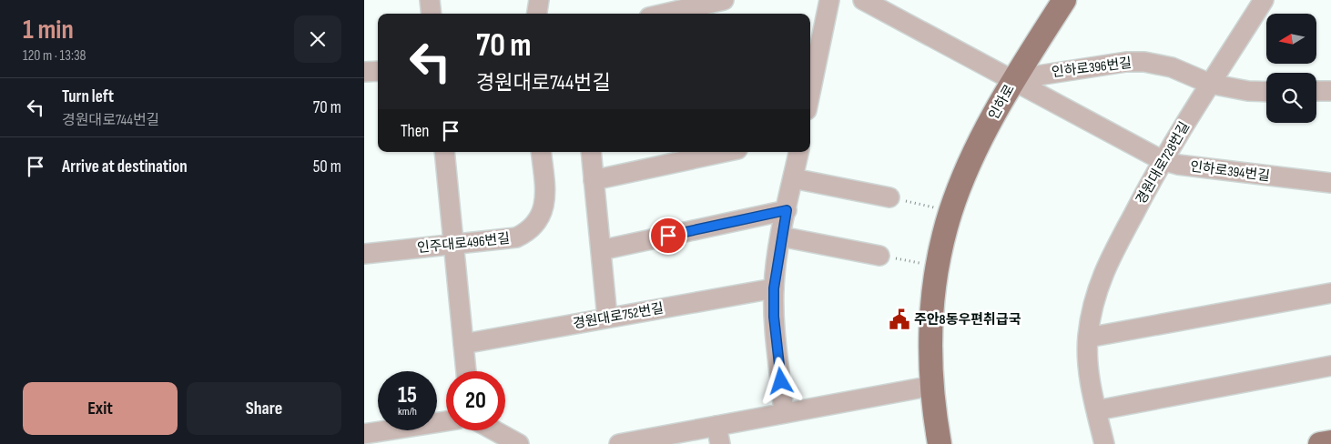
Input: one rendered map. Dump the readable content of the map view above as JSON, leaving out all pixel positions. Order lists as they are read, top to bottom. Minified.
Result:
{"streets":{"main road":["인하로"],"lane":["인하로396번길","경원대로728번길","인하로394번길","인주대로496번길","경원대로752번길"]},"crossings":[["인하로396번길","인하로"],["인하로396번길","경원대로728번길"],["인하로396번길","인하로394번길"],["인하로","인하로394번길"],["경원대로728번길","인하로394번길"]],"places":{"public building":["주안8동우편취급국"]},"north":"left","page":{"heading":["1 min","120 m · 13:38"],"turn":["70 m","경원대로744번길"],"list":[{"name":"Turn left","note":"경원대로744번길","value":"70 m"},{"name":"Arrive at destination","value":"50 m"}],"then":"Then","speed":"15 km/h","limit":"20","buttons":["Exit","Share"]}}
